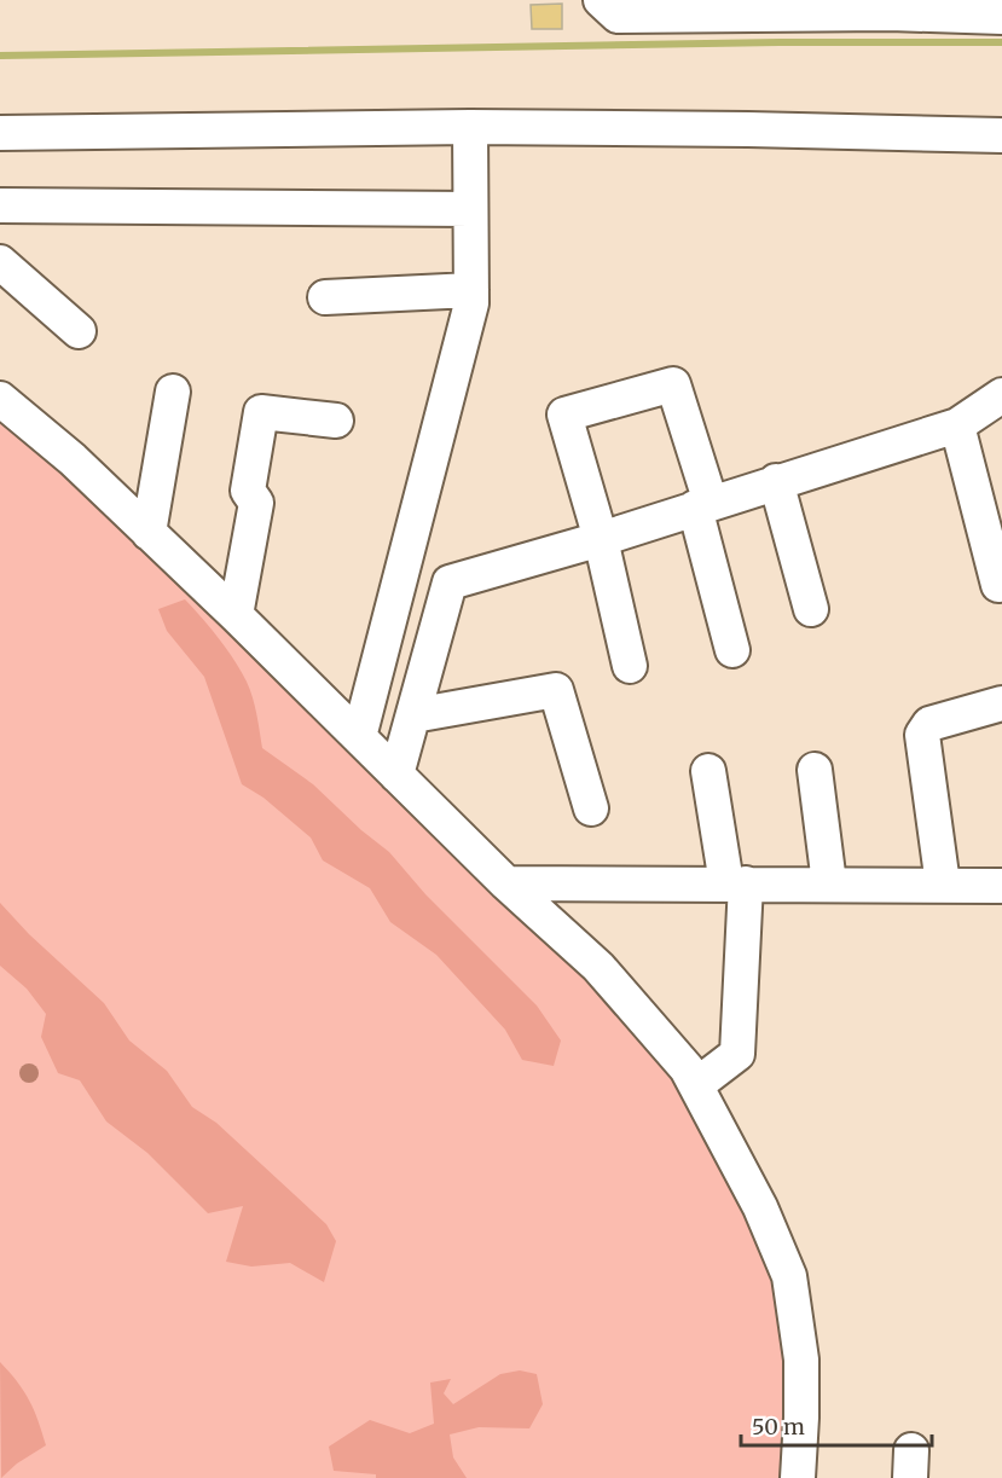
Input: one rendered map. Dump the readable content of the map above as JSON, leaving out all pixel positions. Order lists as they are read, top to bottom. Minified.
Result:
{"scale_bar":"50 m"}
